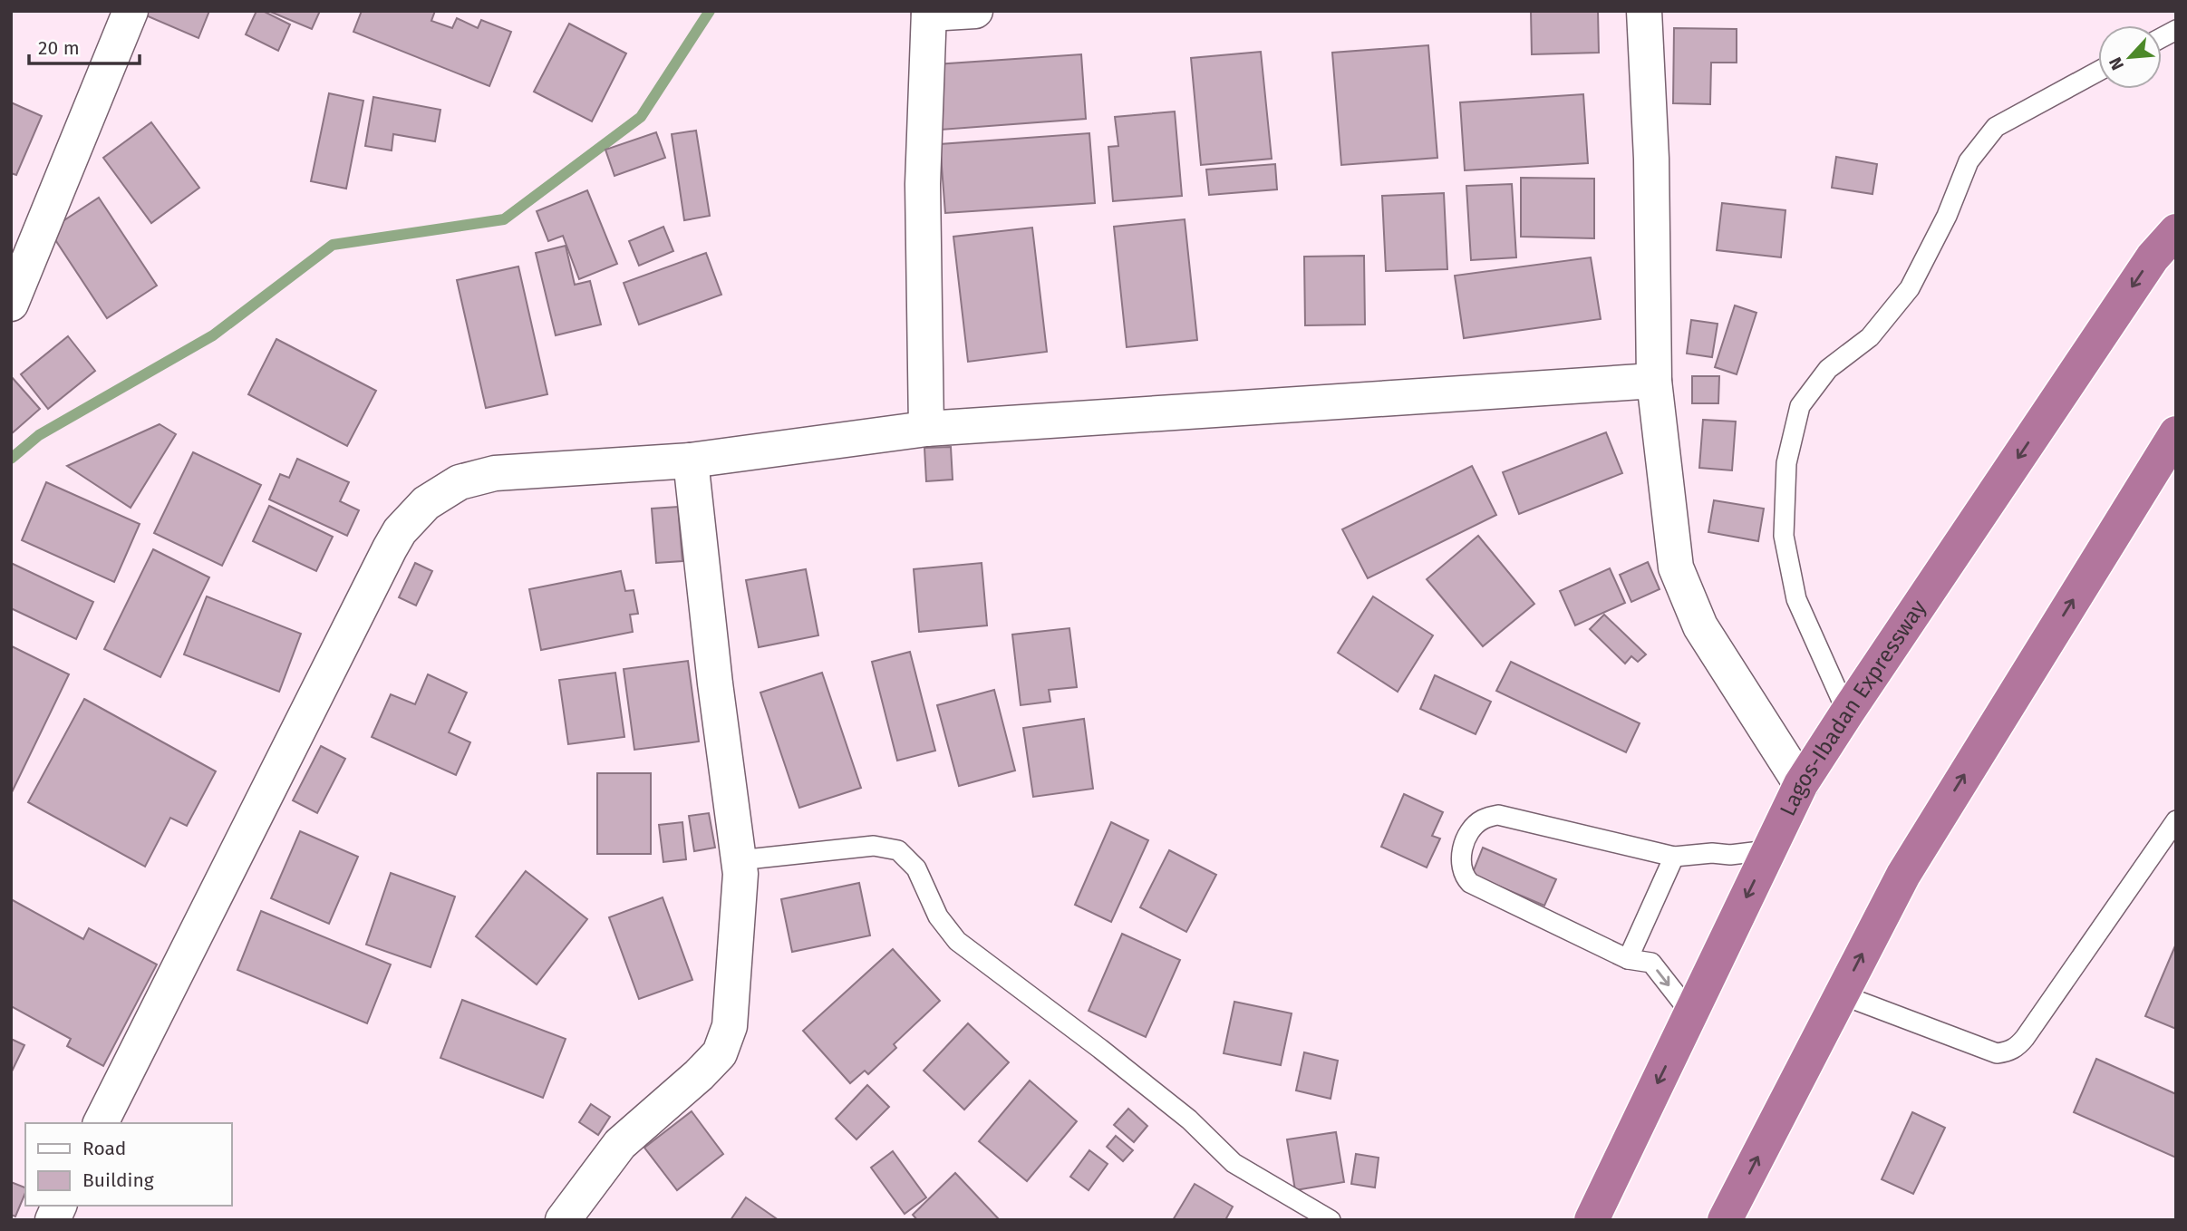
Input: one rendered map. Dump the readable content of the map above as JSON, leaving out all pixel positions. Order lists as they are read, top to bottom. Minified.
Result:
{"streets":{"highway":["Lagos-Ibadan Expressway"]},"legend":["Road","Building"],"scale_bar":"20 m","north":"bottom left"}
